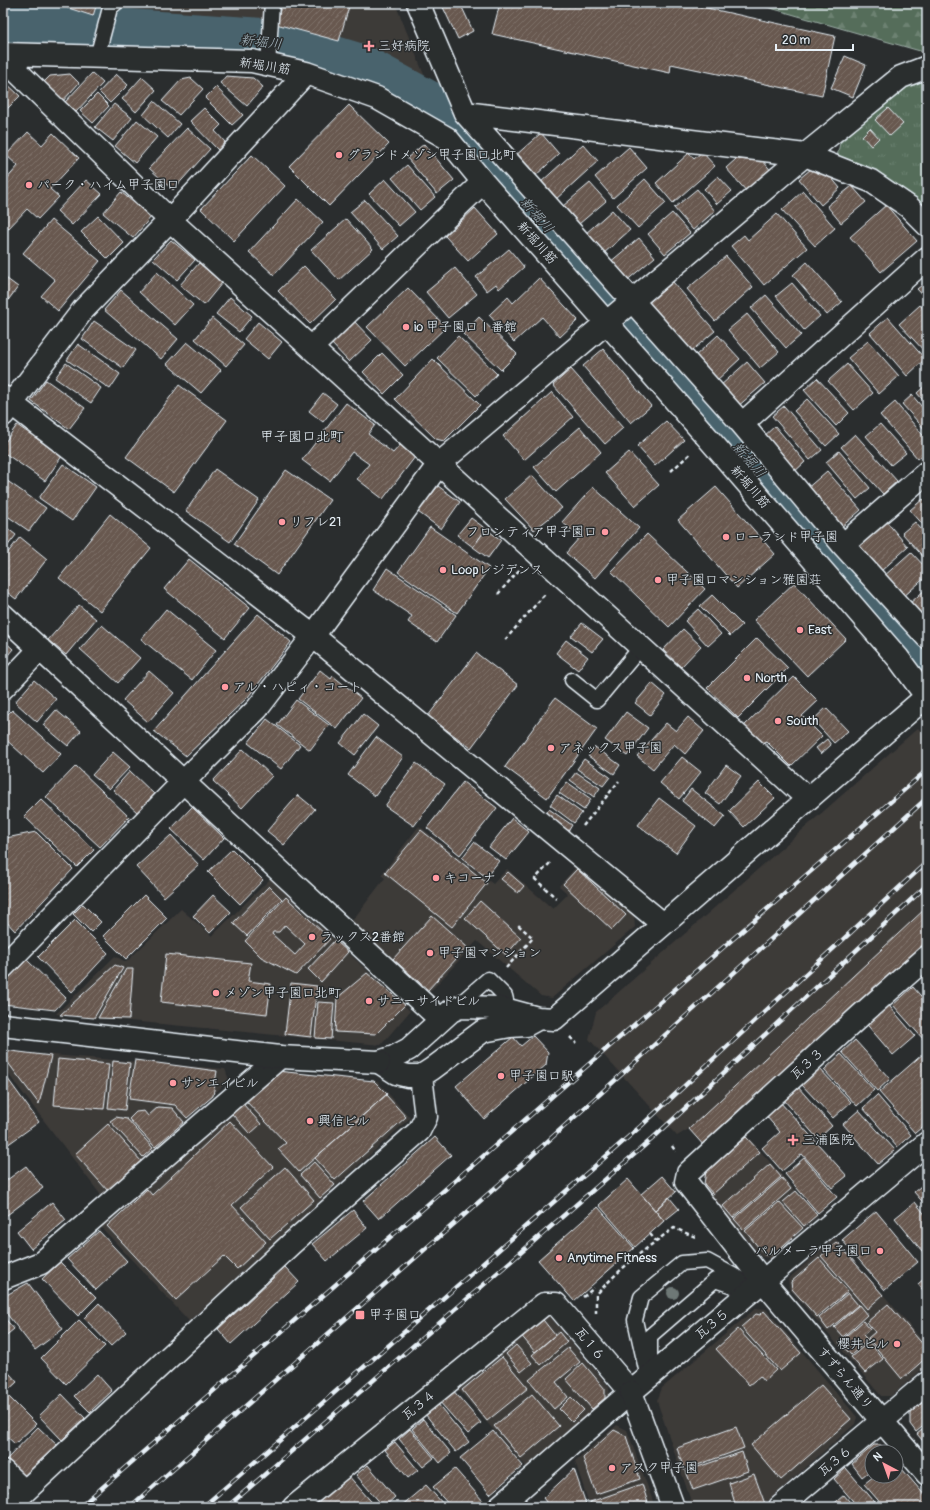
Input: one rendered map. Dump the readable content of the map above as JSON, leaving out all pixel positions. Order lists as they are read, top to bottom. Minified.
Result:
{"streets":{"street":["新堀川筋","瓦３３","瓦３５","瓦１６","すずらん通り","瓦３４","瓦３６"]},"crossings":[["瓦３３","すずらん通り"],["瓦３５","瓦１６"],["瓦３５","すずらん通り"],["瓦１６","瓦３４"],["すずらん通り","瓦３６"]],"districts":["甲子園口北町"],"water":["新堀川"],"places":{"health":["三好病院","三浦医院"],"other":["グランドメゾン甲子園口北町","パーク・ハイム甲子園口","io 甲子園口Ⅰ番館","リフレ21","フロンティア甲子園口","ローランド甲子園","Loopレジデンス","甲子園口マンション雅園荘","East","North","アル・ハピィ・コート","South","アネックス甲子園","キコーナ","ラックス2番館","甲子園マンション","メゾン甲子園口北町","サニーサイドビル","甲子園口駅","サンエイビル","興信ビル","パルメーラ甲子園口","Anytime Fitness","櫻井ビル","アスク甲子園"],"transit":["甲子園口"]},"scale_bar":"20 m","north":"top left"}
